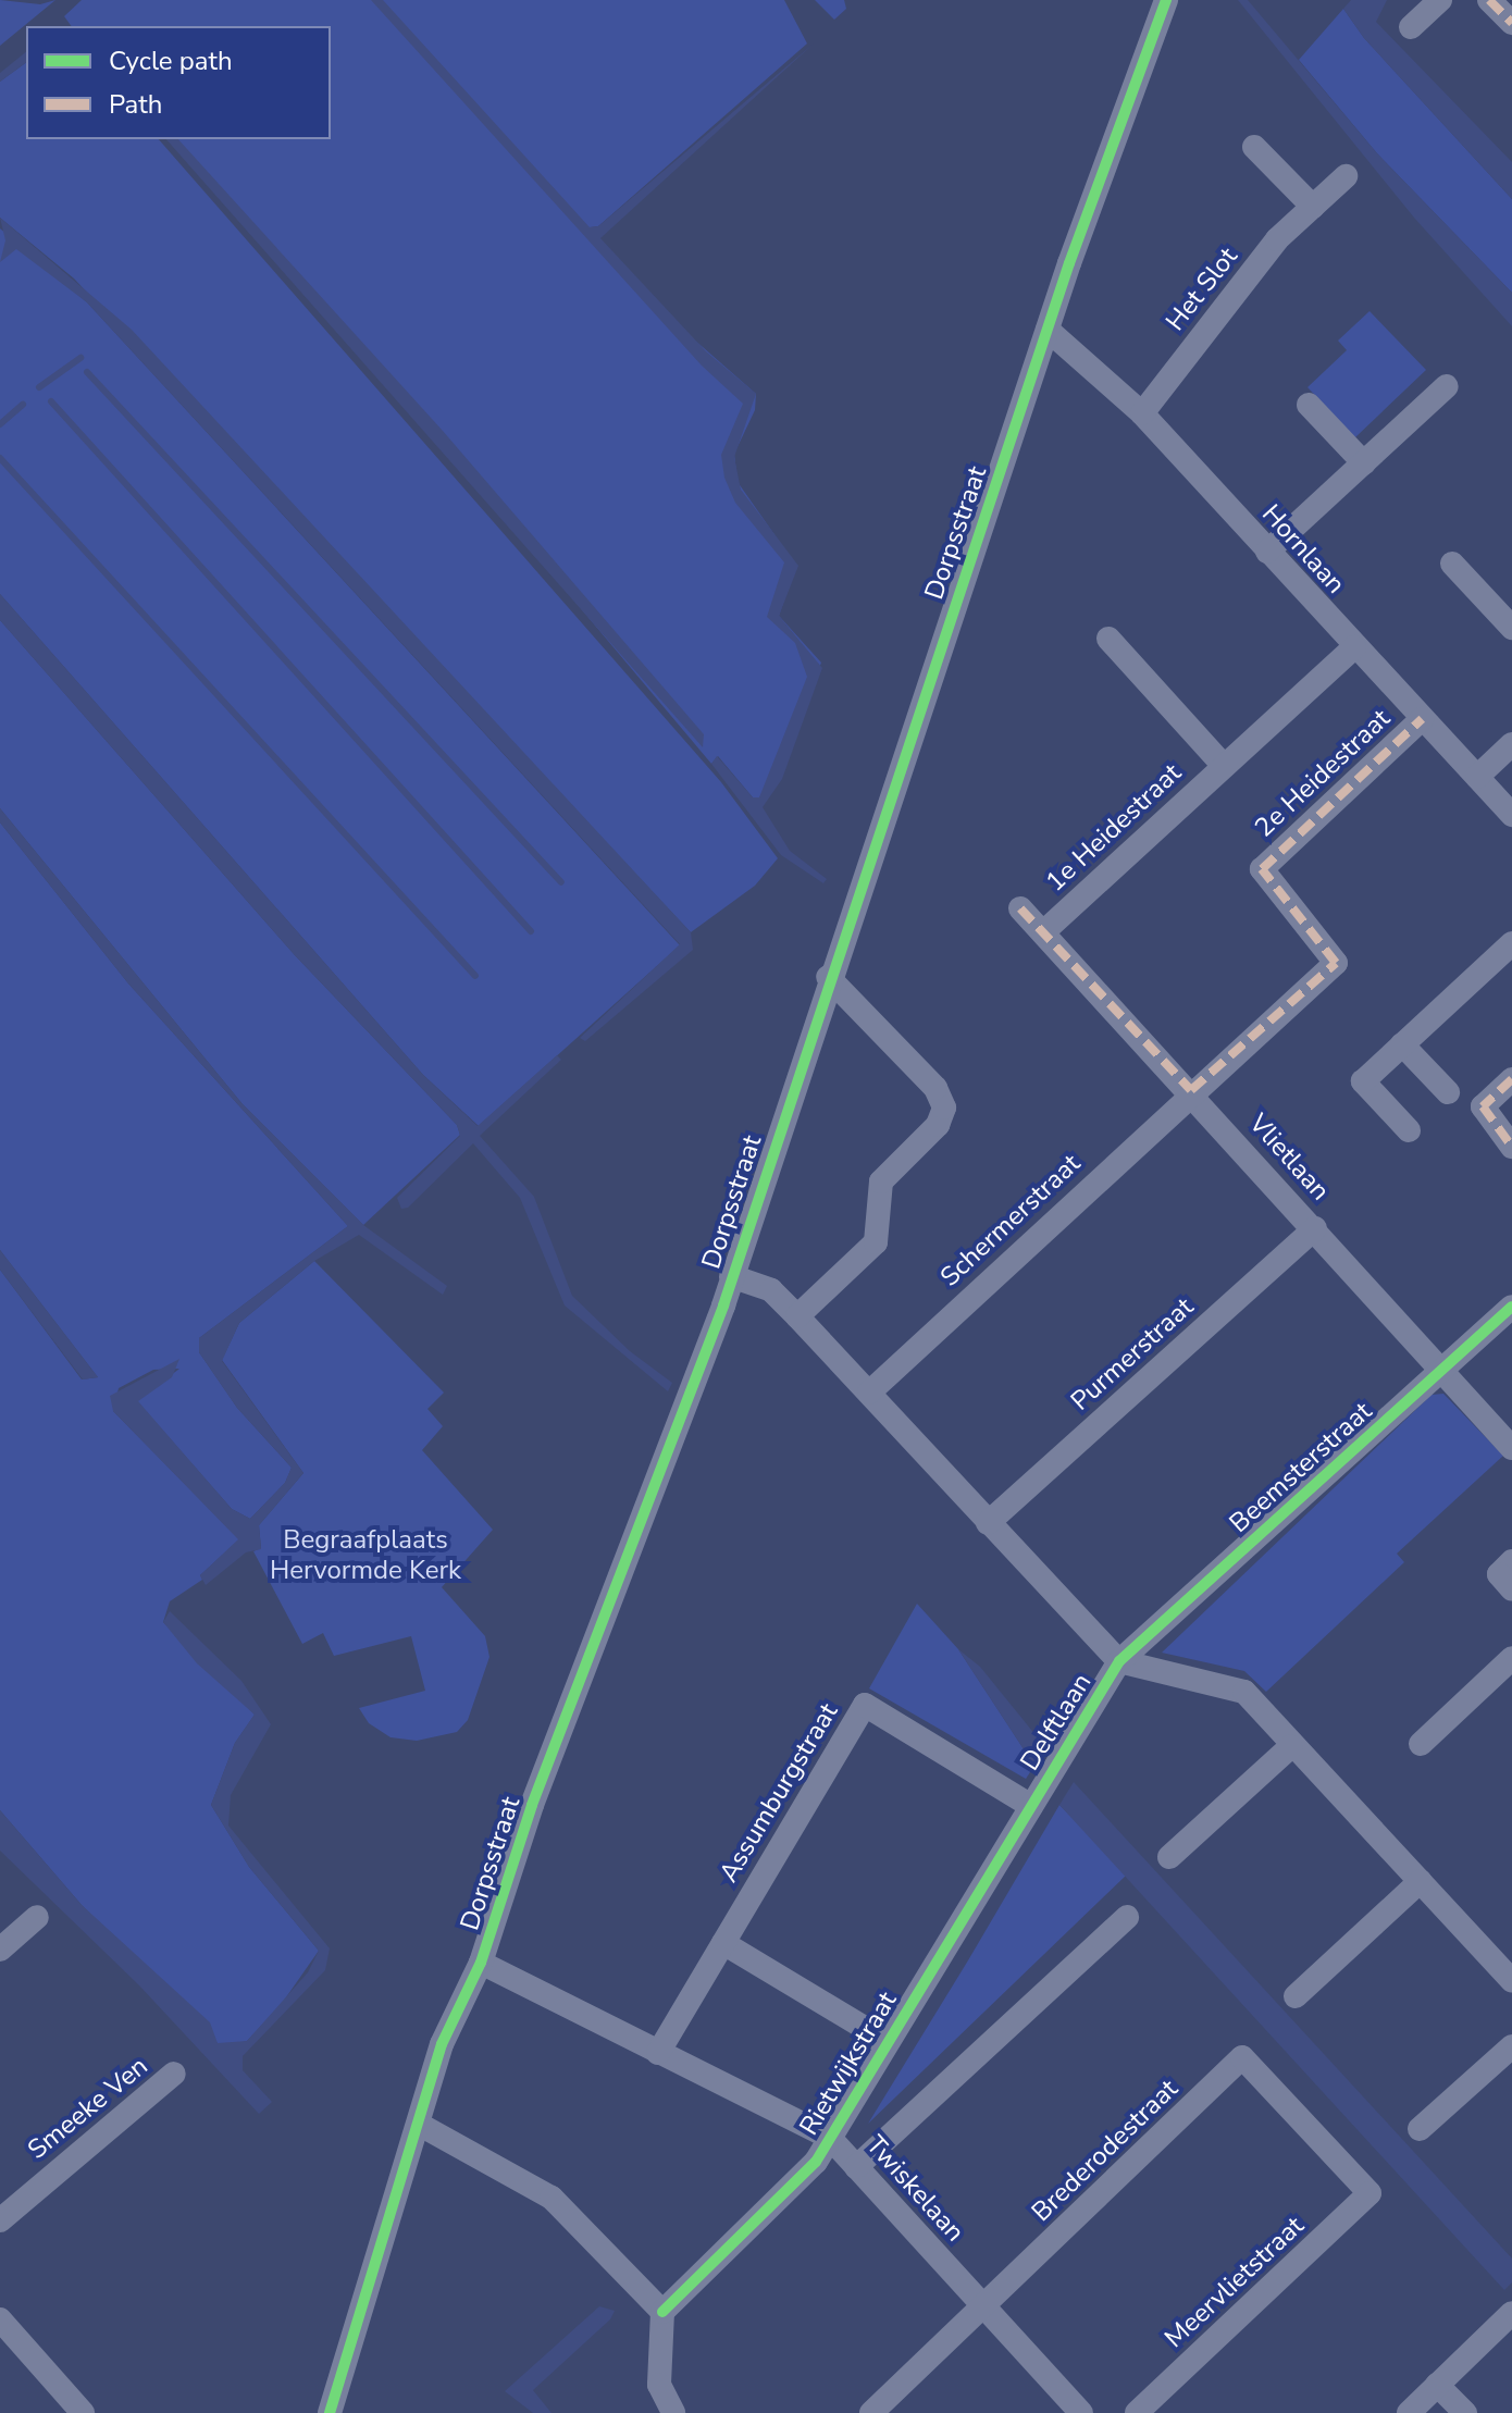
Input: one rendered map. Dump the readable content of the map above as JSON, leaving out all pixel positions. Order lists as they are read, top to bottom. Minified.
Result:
{"streets":{"street":["Het Slot","Dorpsstraat","Hornlaan","2e Heidestraat","1e Heidestraat","Vlietlaan","Schermerstraat","Purmerstraat","Beemsterstraat","Delftlaan","Assumburgstraat","Rietwijkstraat","Smeeke Ven","Brederodestraat","Twiskelaan","Meervlietstraat"]},"crossings":[["Het Slot","Hornlaan"],["Dorpsstraat","Hornlaan"],["Dorpsstraat","Delftlaan"],["Dorpsstraat","Twiskelaan"],["Hornlaan","2e Heidestraat"],["Hornlaan","1e Heidestraat"],["2e Heidestraat","Vlietlaan"],["2e Heidestraat","Schermerstraat"],["1e Heidestraat","Vlietlaan"],["Vlietlaan","Schermerstraat"],["Vlietlaan","Purmerstraat"],["Vlietlaan","Beemsterstraat"],["Schermerstraat","Delftlaan"],["Purmerstraat","Delftlaan"],["Beemsterstraat","Delftlaan"],["Delftlaan","Assumburgstraat"],["Delftlaan","Rietwijkstraat"],["Assumburgstraat","Rietwijkstraat"],["Assumburgstraat","Twiskelaan"],["Rietwijkstraat","Twiskelaan"],["Brederodestraat","Twiskelaan"],["Brederodestraat","Meervlietstraat"]],"parks":["Begraafplaats Hervormde Kerk"],"legend":["Cycle path","Path"]}
